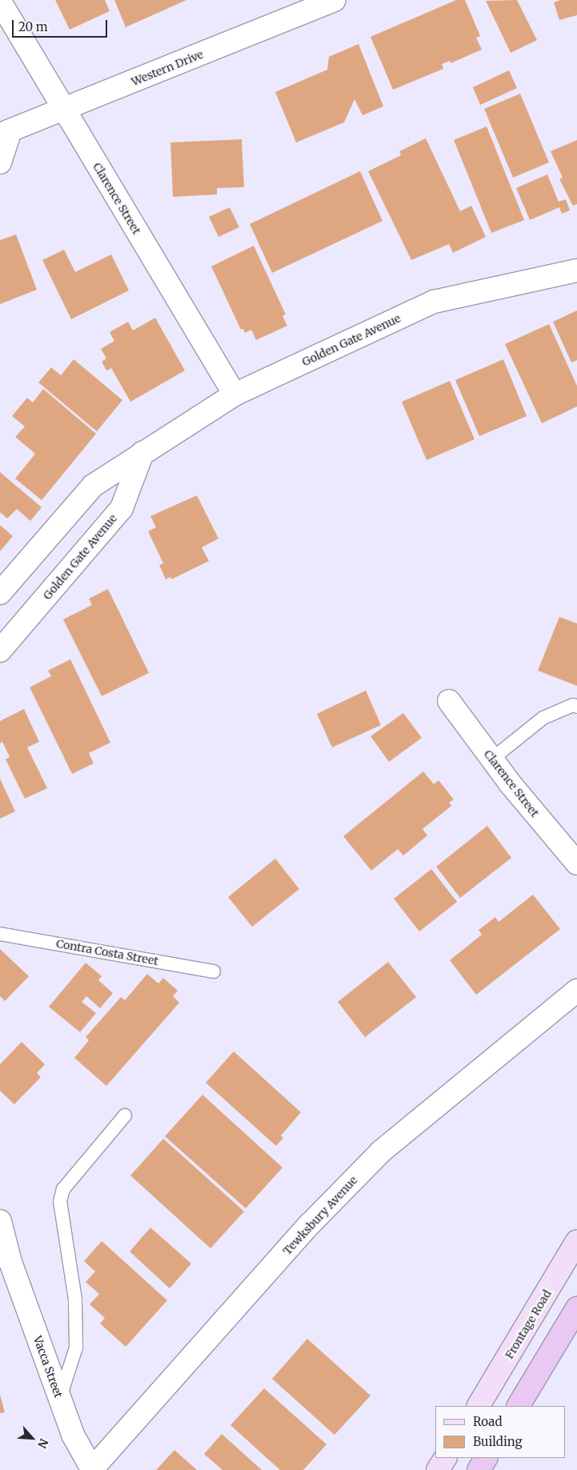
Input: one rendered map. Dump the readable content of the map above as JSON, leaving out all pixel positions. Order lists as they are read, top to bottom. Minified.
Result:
{"streets":{"main road":["Frontage Road"],"street":["Western Drive","Clarence Street","Golden Gate Avenue","Tewksbury Avenue","Vacca Street"],"lane":["Contra Costa Street"]},"crossings":[["Western Drive","Clarence Street"],["Clarence Street","Golden Gate Avenue"],["Tewksbury Avenue","Vacca Street"]],"legend":["Road","Building"],"scale_bar":"20 m","north":"bottom right"}
